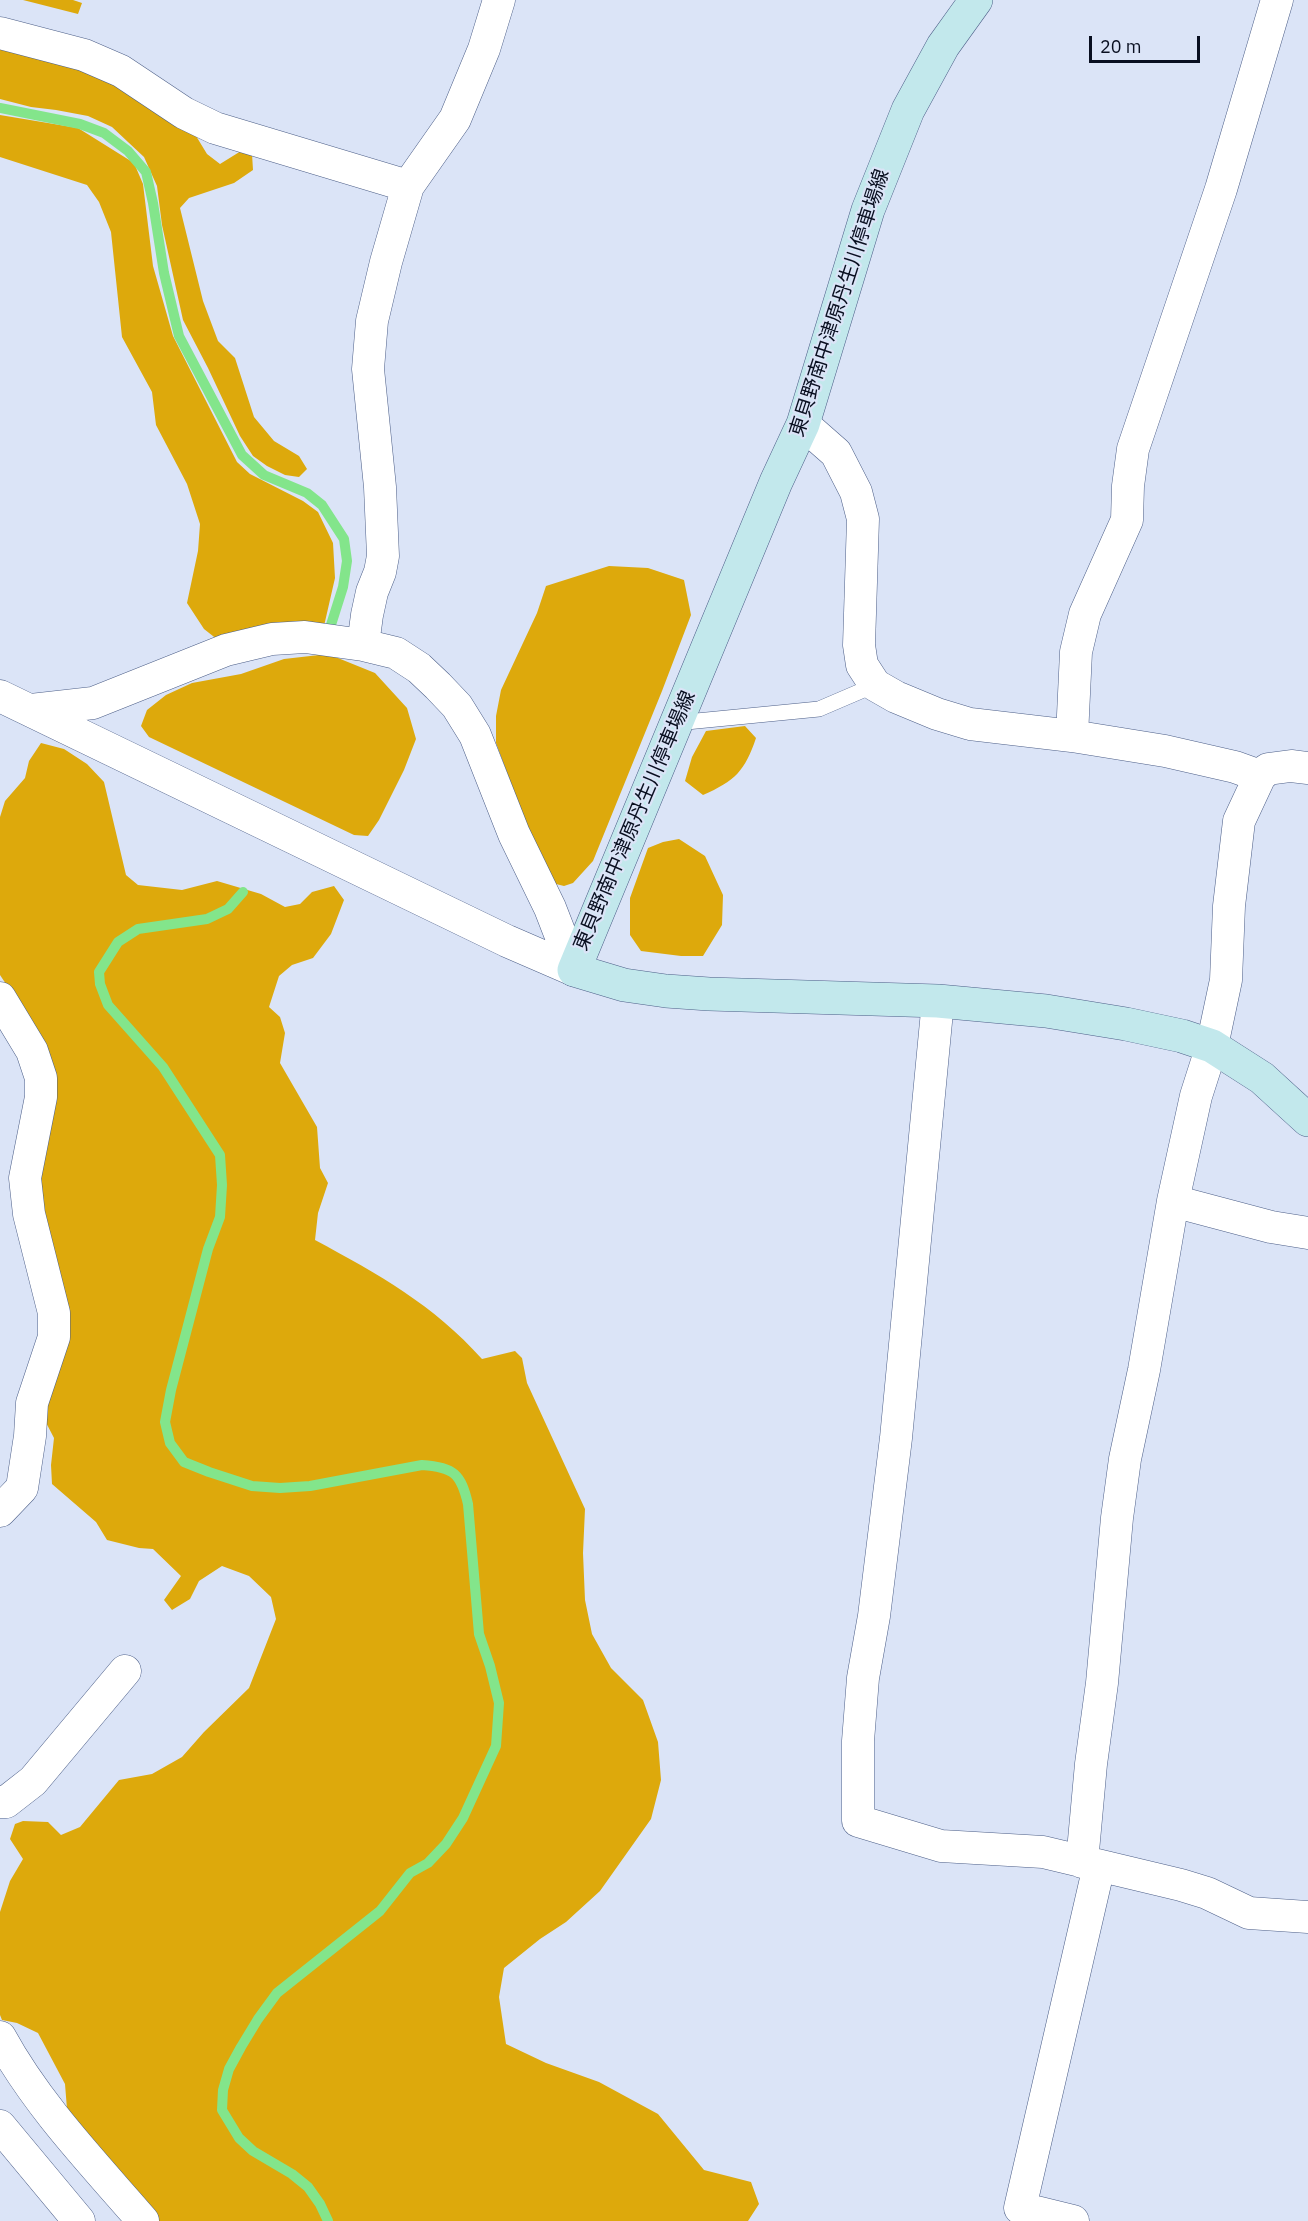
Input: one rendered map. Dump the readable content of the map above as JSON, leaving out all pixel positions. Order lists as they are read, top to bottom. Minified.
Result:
{"streets":{"main road":["東貝野南中津原丹生川停車場線"]},"scale_bar":"20 m"}
